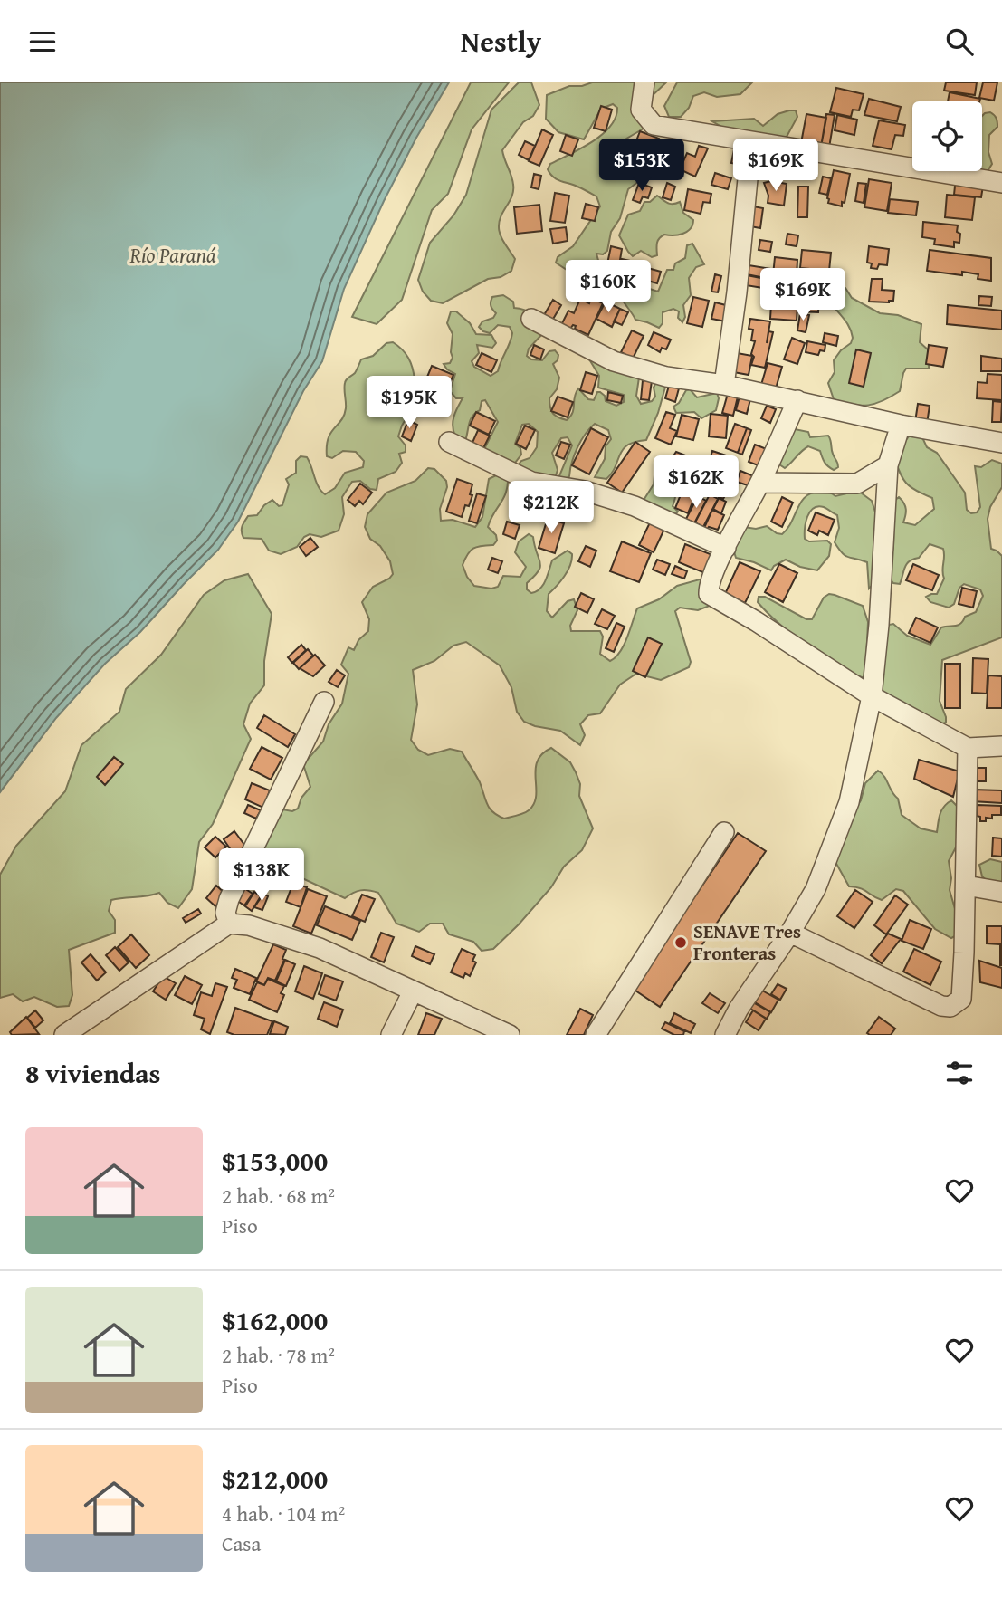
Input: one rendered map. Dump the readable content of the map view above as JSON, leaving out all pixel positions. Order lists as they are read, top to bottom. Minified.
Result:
{"water":["Río Paraná"],"places":["SENAVE Tres Fronteras"],"page":{"header":"Nestly","price":["$153K","$169K","$160K","$169K","$195K","$162K","$212K","$138K"],"heading":"8 viviendas","list":[{"name":"$153,000","note":"2 hab. · 68 m² · Piso"},{"name":"$162,000","note":"2 hab. · 78 m² · Piso"},{"name":"$212,000","note":"4 hab. · 104 m² · Casa"}]}}
